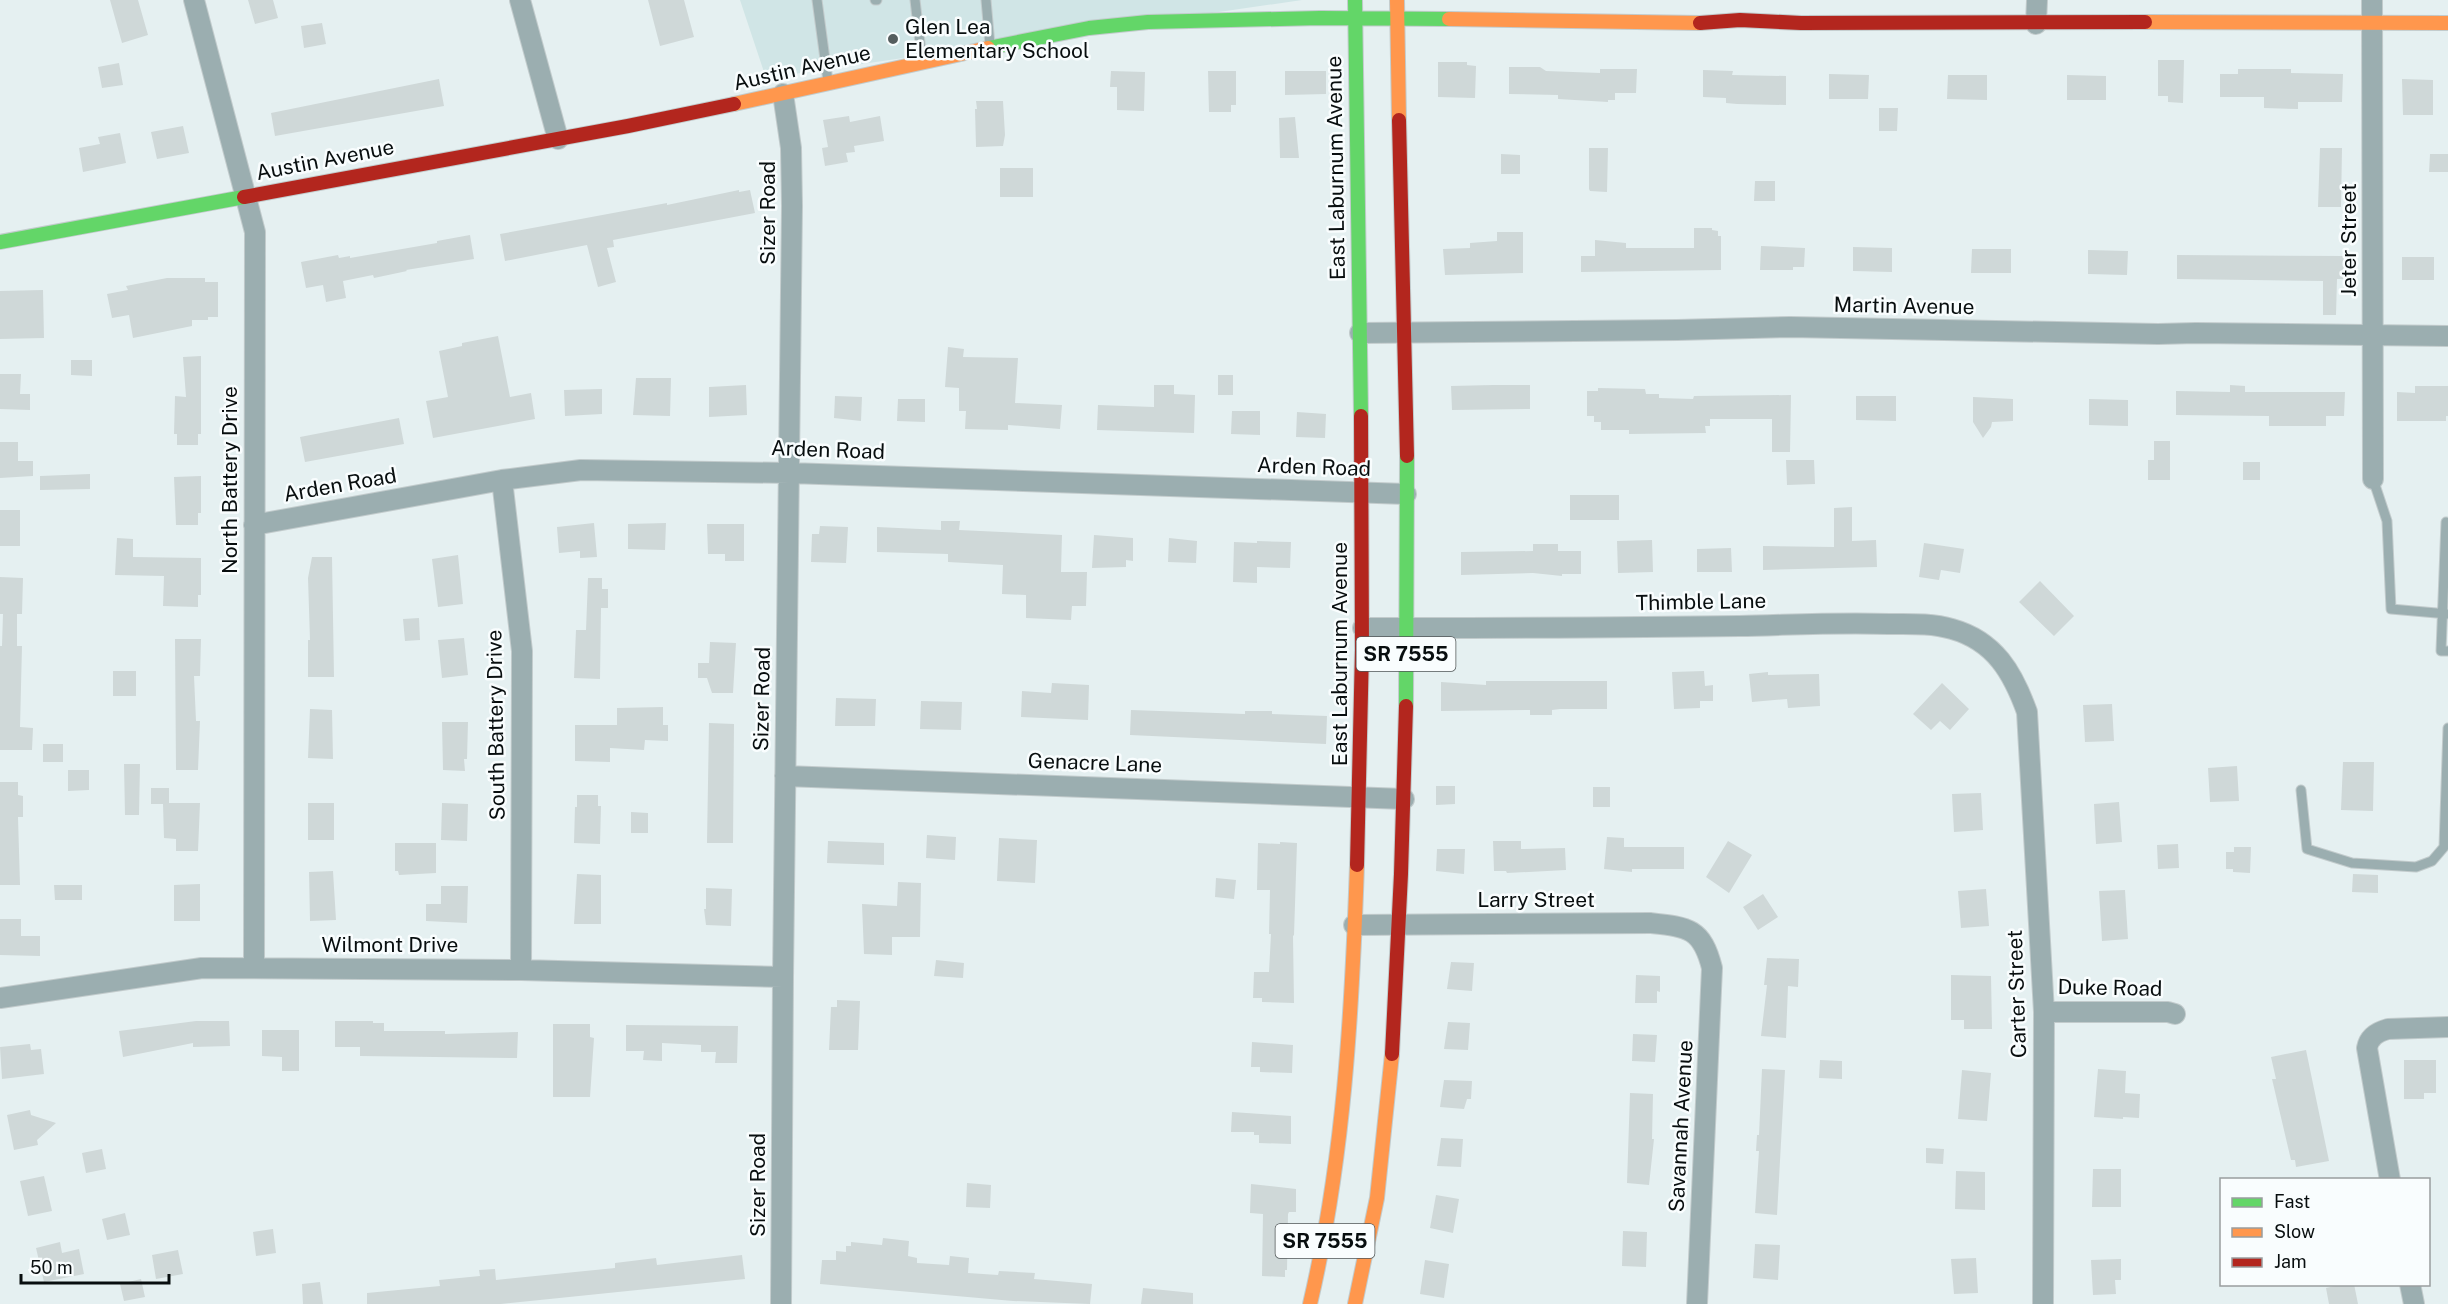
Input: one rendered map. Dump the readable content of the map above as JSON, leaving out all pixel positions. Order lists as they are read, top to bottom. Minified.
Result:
{"streets":{"main road":["Austin Avenue","East Laburnum Avenue","SR 7555"],"street":["Sizer Road","Jeter Street","Martin Avenue","Arden Road","North Battery Drive","Thimble Lane","South Battery Drive","Genacre Lane","Larry Street","Wilmont Drive","Duke Road","Carter Street","Savannah Avenue"]},"crossings":[["Austin Avenue","East Laburnum Avenue"],["Austin Avenue","Sizer Road"],["Austin Avenue","Jeter Street"],["Austin Avenue","North Battery Drive"],["Austin Avenue","SR 7555"],["East Laburnum Avenue","Martin Avenue"],["East Laburnum Avenue","Arden Road"],["East Laburnum Avenue","Thimble Lane"],["East Laburnum Avenue","Genacre Lane"],["East Laburnum Avenue","Larry Street"],["Sizer Road","Arden Road"],["Sizer Road","Genacre Lane"],["Sizer Road","Wilmont Drive"],["Jeter Street","Martin Avenue"],["Martin Avenue","SR 7555"],["Arden Road","North Battery Drive"],["Arden Road","SR 7555"],["Arden Road","South Battery Drive"],["North Battery Drive","Wilmont Drive"],["Thimble Lane","SR 7555"],["Thimble Lane","Carter Street"],["SR 7555","Genacre Lane"],["SR 7555","Larry Street"],["South Battery Drive","Wilmont Drive"],["Larry Street","Savannah Avenue"],["Duke Road","Carter Street"]],"places":["Glen Lea Elementary School"],"legend":["Fast","Slow","Jam"],"scale_bar":"50 m"}
